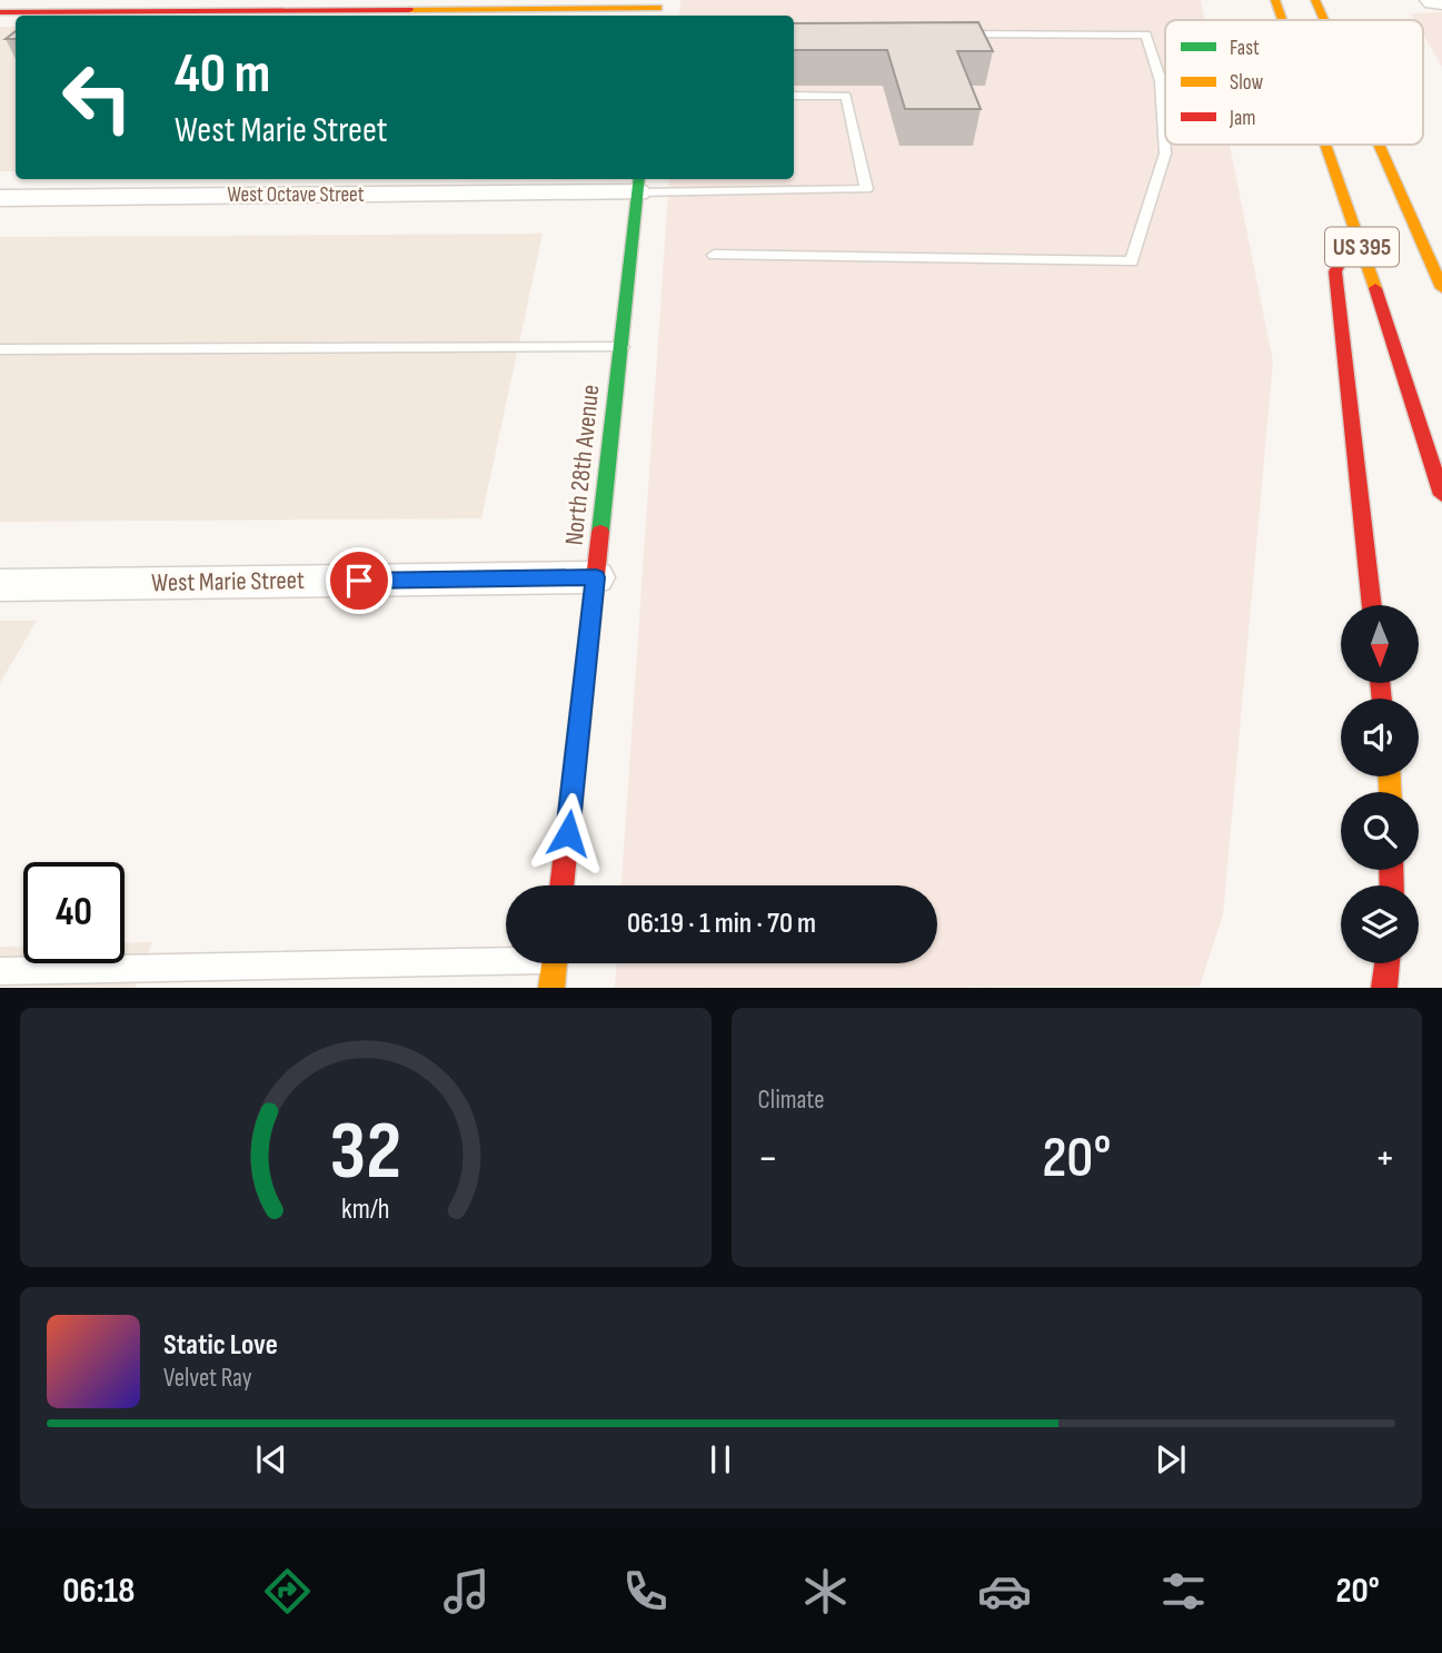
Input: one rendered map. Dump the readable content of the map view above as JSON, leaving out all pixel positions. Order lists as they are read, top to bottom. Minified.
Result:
{"streets":{"main road":["US 395","North 28th Avenue"],"street":["West Octave Street","West Marie Street"]},"crossings":[["West Octave Street","North 28th Avenue"],["North 28th Avenue","West Marie Street"]],"legend":["Fast","Slow","Jam"],"north":"bottom","page":{"turn":["40 m","West Marie Street"],"limit":"40","trip":"06:19 · 1 min · 70 m","tile":"Climate","heat":["−","20°","+"],"song":["Static Love","Velvet Ray"],"tabs":["06:18","20°"],"gauge":["32","km/h"]}}
